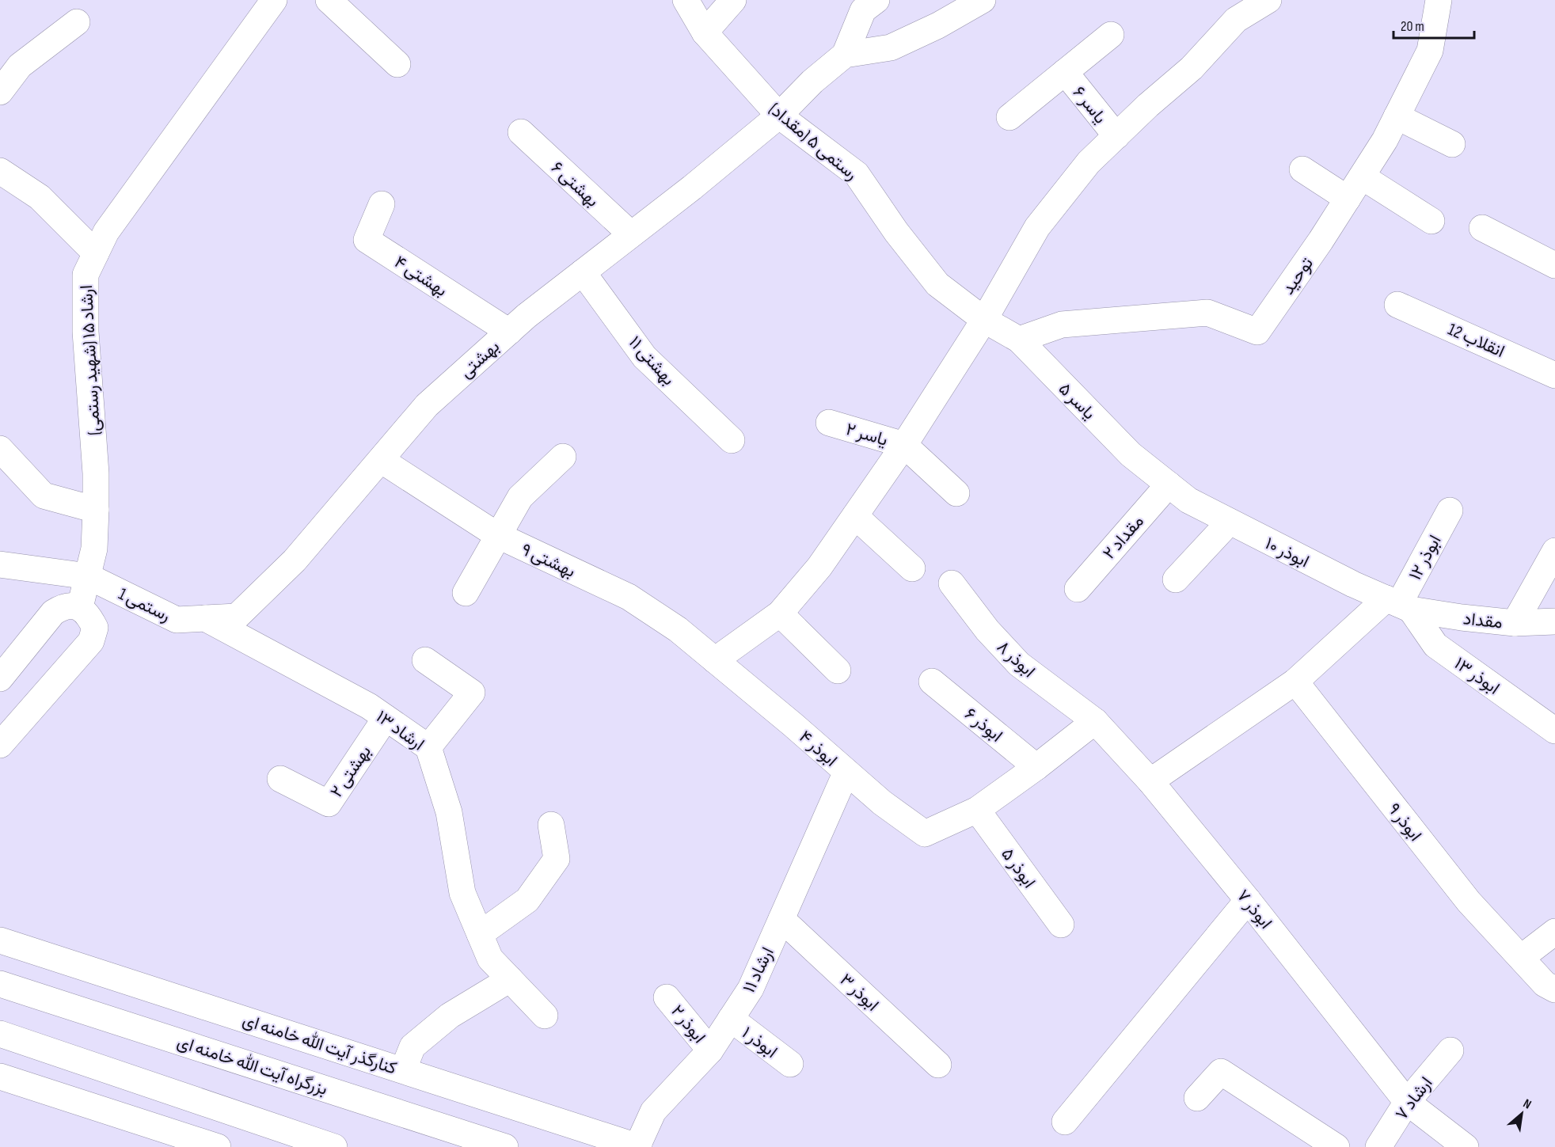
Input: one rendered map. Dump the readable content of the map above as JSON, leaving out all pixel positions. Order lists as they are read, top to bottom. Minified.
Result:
{"streets":{"main road":["یاسر ۶","رستمی ۵ (مقداد)","بهشتی ۶","بهشتی ۴","توحید","انقلاب 12","بهشتی","ارشاد ۱۵ (شهید رستمی)","بهشتی ۱۱","یاسر ۵","یاسر ۲","مقداد ۲","ابوذر ۱۰","ابوذر ۱۲","بهشتی ۹","رستمی 1","مقداد","ابوذر ۸","ابوذر ۱۳","ابوذر ۶","ارشاد ۱۳","ابوذر ۴","بهشتی ۲","ابوذر ۹","ابوذر ۵","ابوذر ۷","ارشاد ۱۱","ابوذر ۳","ابوذر ۲","ابوذر ۱","کنارگذر آیت الله خامنه ای","بزرگراه آیت الله خامنه ای","ارشاد ۷"]},"crossings":[["رستمی ۵ (مقداد)","بهشتی"],["رستمی ۵ (مقداد)","یاسر ۵"],["بهشتی ۶","بهشتی"],["بهشتی ۴","بهشتی"],["توحید","یاسر ۵"],["بهشتی","بهشتی ۱۱"],["بهشتی","بهشتی ۹"],["بهشتی","رستمی 1"],["بهشتی","ارشاد ۱۳"],["ارشاد ۱۵ (شهید رستمی)","رستمی 1"],["یاسر ۵","مقداد ۲"],["یاسر ۵","ابوذر ۱۰"],["مقداد ۲","ابوذر ۱۰"],["ابوذر ۱۰","ابوذر ۱۲"],["ابوذر ۱۰","مقداد"],["ابوذر ۱۰","ابوذر ۱۳"],["ابوذر ۱۲","مقداد"],["ابوذر ۱۲","ابوذر ۱۳"],["ابوذر ۱۲","ابوذر ۹"],["ابوذر ۱۲","ابوذر ۷"],["بهشتی ۹","ابوذر ۴"],["رستمی 1","ارشاد ۱۳"],["مقداد","ابوذر ۱۳"],["ابوذر ۸","ابوذر ۷"],["ارشاد ۱۳","بهشتی ۲"],["ابوذر ۴","ابوذر ۵"],["ابوذر ۴","ارشاد ۱۱"],["ابوذر ۷","ارشاد ۷"],["ارشاد ۱۱","ابوذر ۳"],["ارشاد ۱۱","ابوذر ۲"],["ارشاد ۱۱","ابوذر ۱"],["ارشاد ۱۱","کنارگذر آیت الله خامنه ای"]],"scale_bar":"20 m","north":"top right"}
